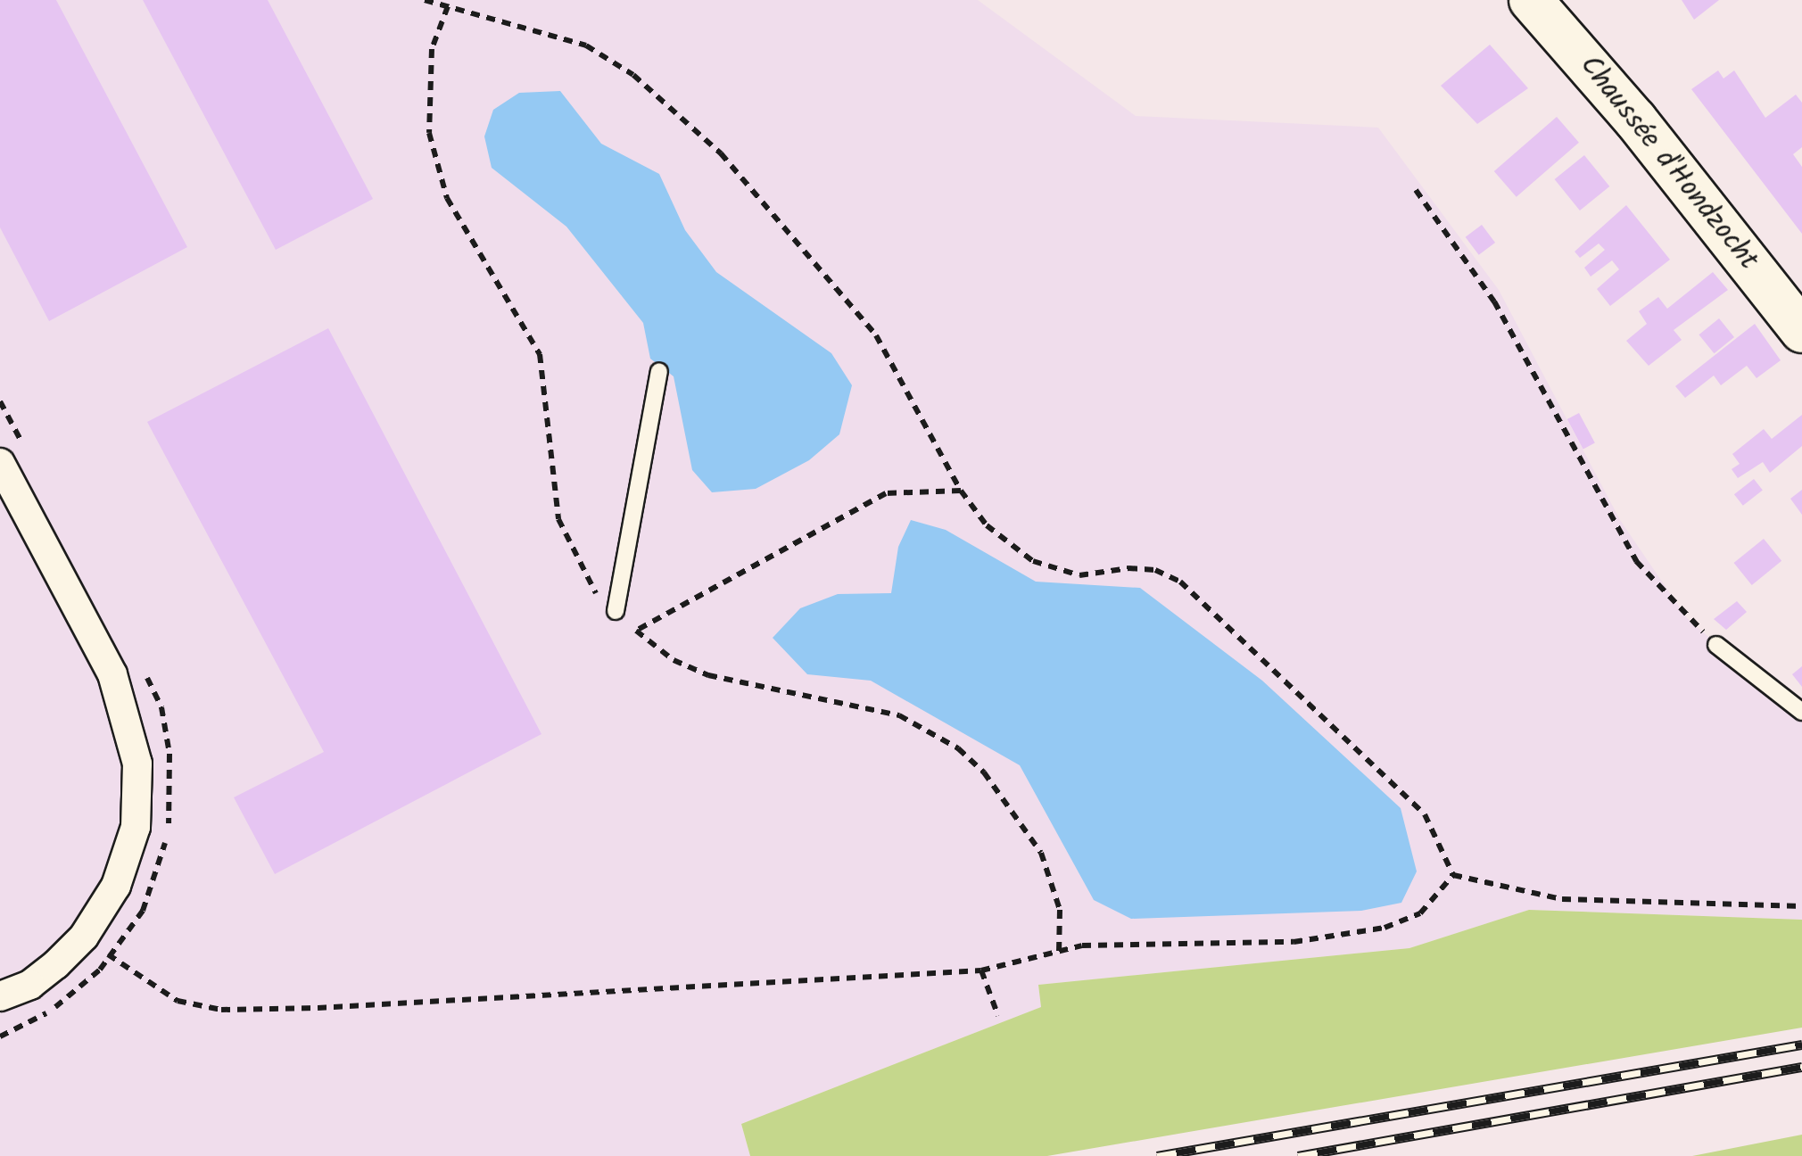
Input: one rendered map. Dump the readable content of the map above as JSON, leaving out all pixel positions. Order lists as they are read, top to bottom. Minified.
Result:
{"streets":{"main road":["Chaussée d'Hondzocht"]}}
